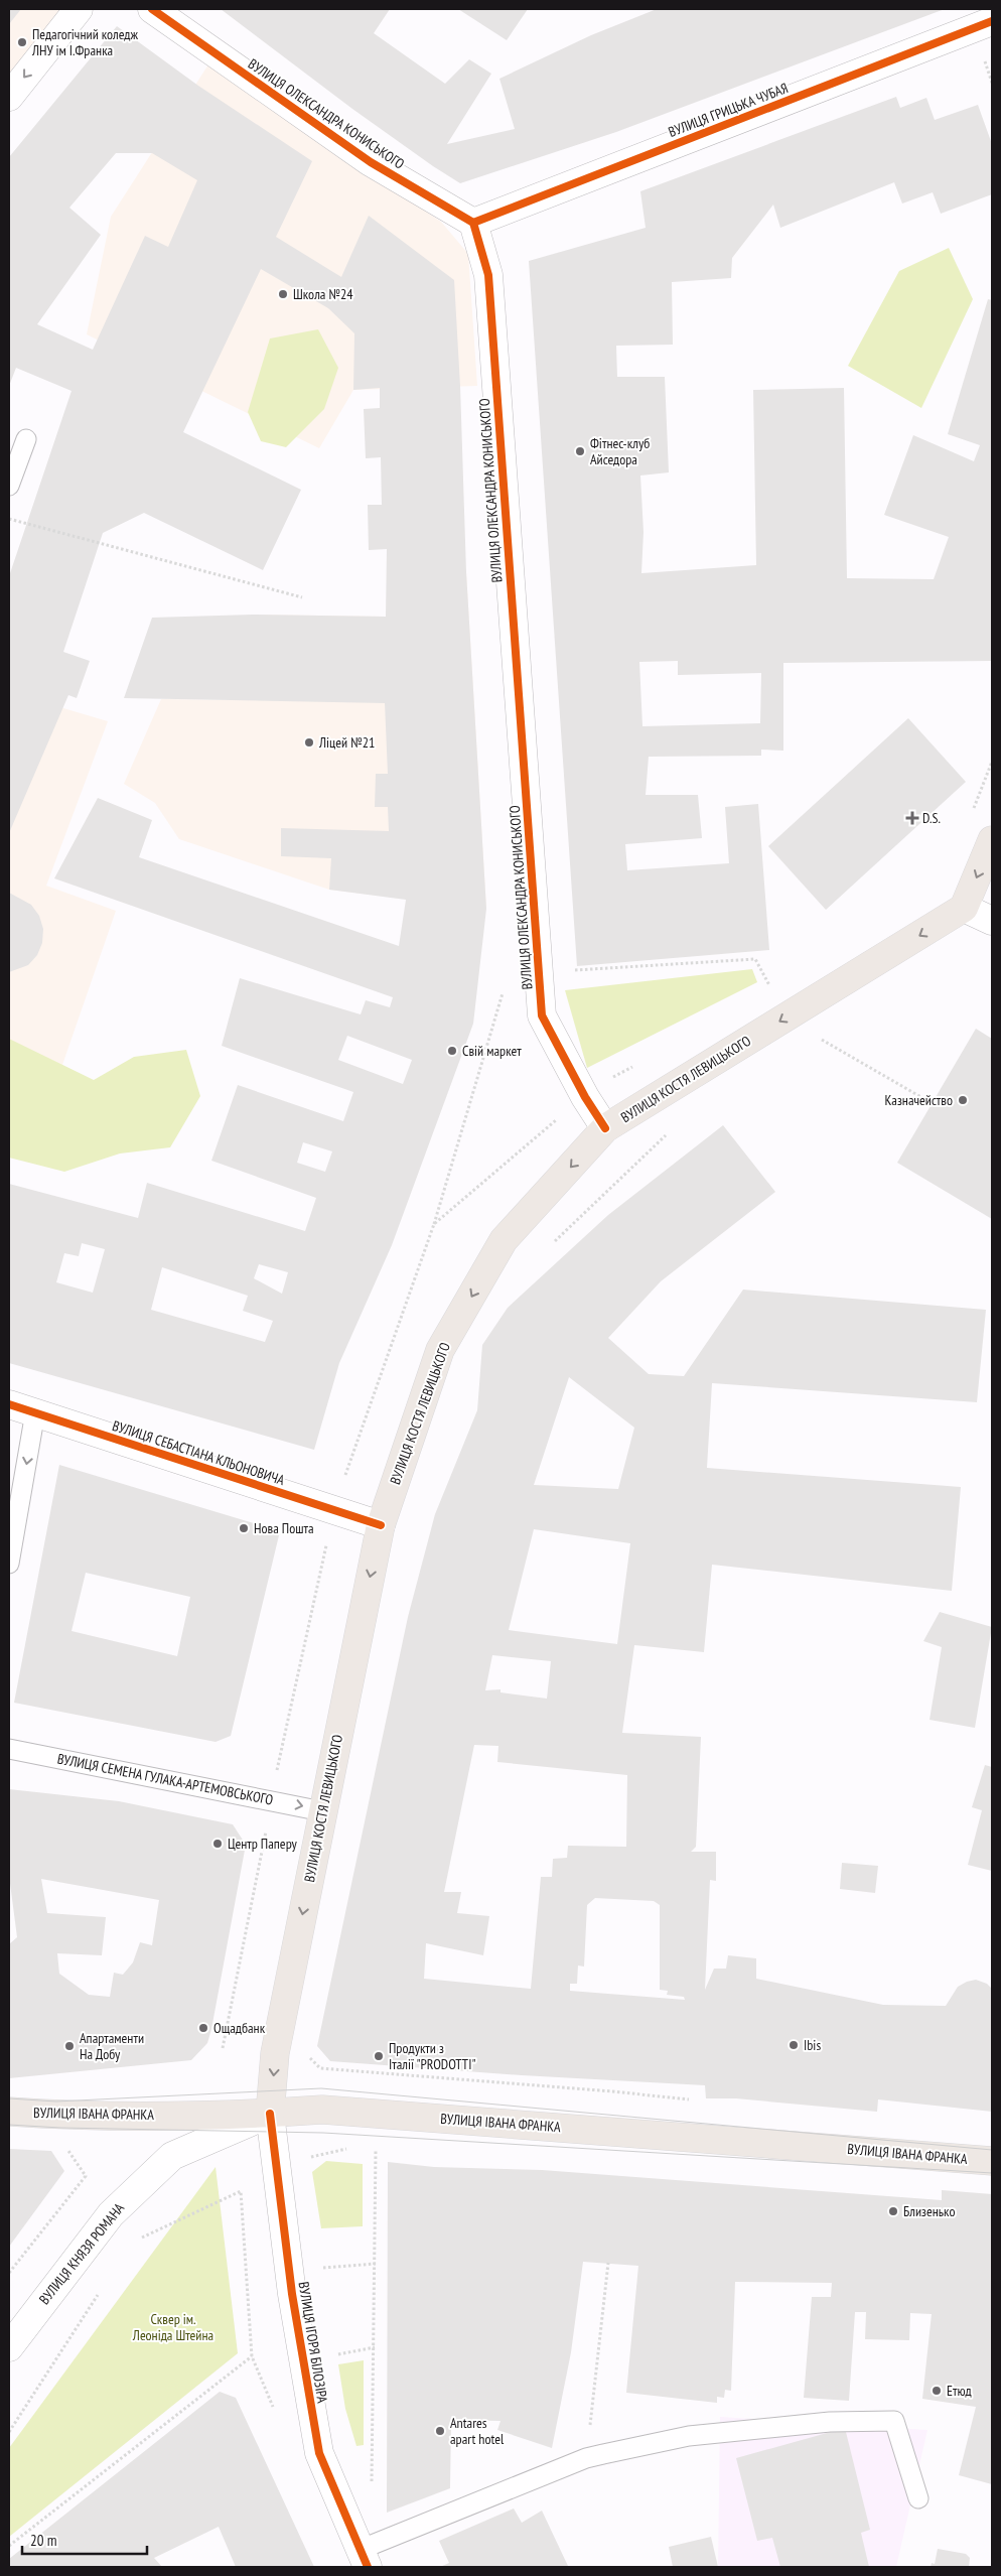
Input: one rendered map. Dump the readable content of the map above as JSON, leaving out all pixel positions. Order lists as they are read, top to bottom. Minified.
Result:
{"streets":{"main road":["ВУЛИЦЯ КОСТЯ ЛЕВИЦЬКОГО","ВУЛИЦЯ ІВАНА ФРАНКА"],"street":["ВУЛИЦЯ ГРИЦЬКА ЧУБАЯ","ВУЛИЦЯ ОЛЕКСАНДРА КОНИСЬКОГО","ВУЛИЦЯ СЕБАСТІАНА КЛЬОНОВИЧА","ВУЛИЦЯ КНЯЗЯ РОМАНА","ВУЛИЦЯ ІГОРЯ БІЛОЗІРА"],"lane":["ВУЛИЦЯ СЕМЕНА ГУЛАКА-АРТЕМОВСЬКОГО"]},"crossings":[["ВУЛИЦЯ ГРИЦЬКА ЧУБАЯ","ВУЛИЦЯ ОЛЕКСАНДРА КОНИСЬКОГО"],["ВУЛИЦЯ ОЛЕКСАНДРА КОНИСЬКОГО","ВУЛИЦЯ КОСТЯ ЛЕВИЦЬКОГО"],["ВУЛИЦЯ КОСТЯ ЛЕВИЦЬКОГО","ВУЛИЦЯ СЕБАСТІАНА КЛЬОНОВИЧА"],["ВУЛИЦЯ КОСТЯ ЛЕВИЦЬКОГО","ВУЛИЦЯ СЕМЕНА ГУЛАКА-АРТЕМОВСЬКОГО"],["ВУЛИЦЯ КОСТЯ ЛЕВИЦЬКОГО","ВУЛИЦЯ ІВАНА ФРАНКА"],["ВУЛИЦЯ КОСТЯ ЛЕВИЦЬКОГО","ВУЛИЦЯ КНЯЗЯ РОМАНА"],["ВУЛИЦЯ КОСТЯ ЛЕВИЦЬКОГО","ВУЛИЦЯ ІГОРЯ БІЛОЗІРА"],["ВУЛИЦЯ ІВАНА ФРАНКА","ВУЛИЦЯ КНЯЗЯ РОМАНА"],["ВУЛИЦЯ ІВАНА ФРАНКА","ВУЛИЦЯ ІГОРЯ БІЛОЗІРА"],["ВУЛИЦЯ КНЯЗЯ РОМАНА","ВУЛИЦЯ ІГОРЯ БІЛОЗІРА"]],"one_way":["ВУЛИЦЯ КОСТЯ ЛЕВИЦЬКОГО","ВУЛИЦЯ СЕМЕНА ГУЛАКА-АРТЕМОВСЬКОГО"],"parks":["Сквер ім. Леоніда Штейна"],"places":{"other":["Педагогічний коледж ЛНУ ім І.Франка","Школа №24","Фітнес-клуб Айседора","Ліцей №21","Свiй маркет","Казначейство","Нова Пошта","Центр Паперу","Ощадбанк","Ibis","Апартаменти На Добу","Продукти з Італії \"PRODOTTI\"","Близенько","Етюд","Antares apart hotel"],"health":["D.S."]},"scale_bar":"20 m"}
